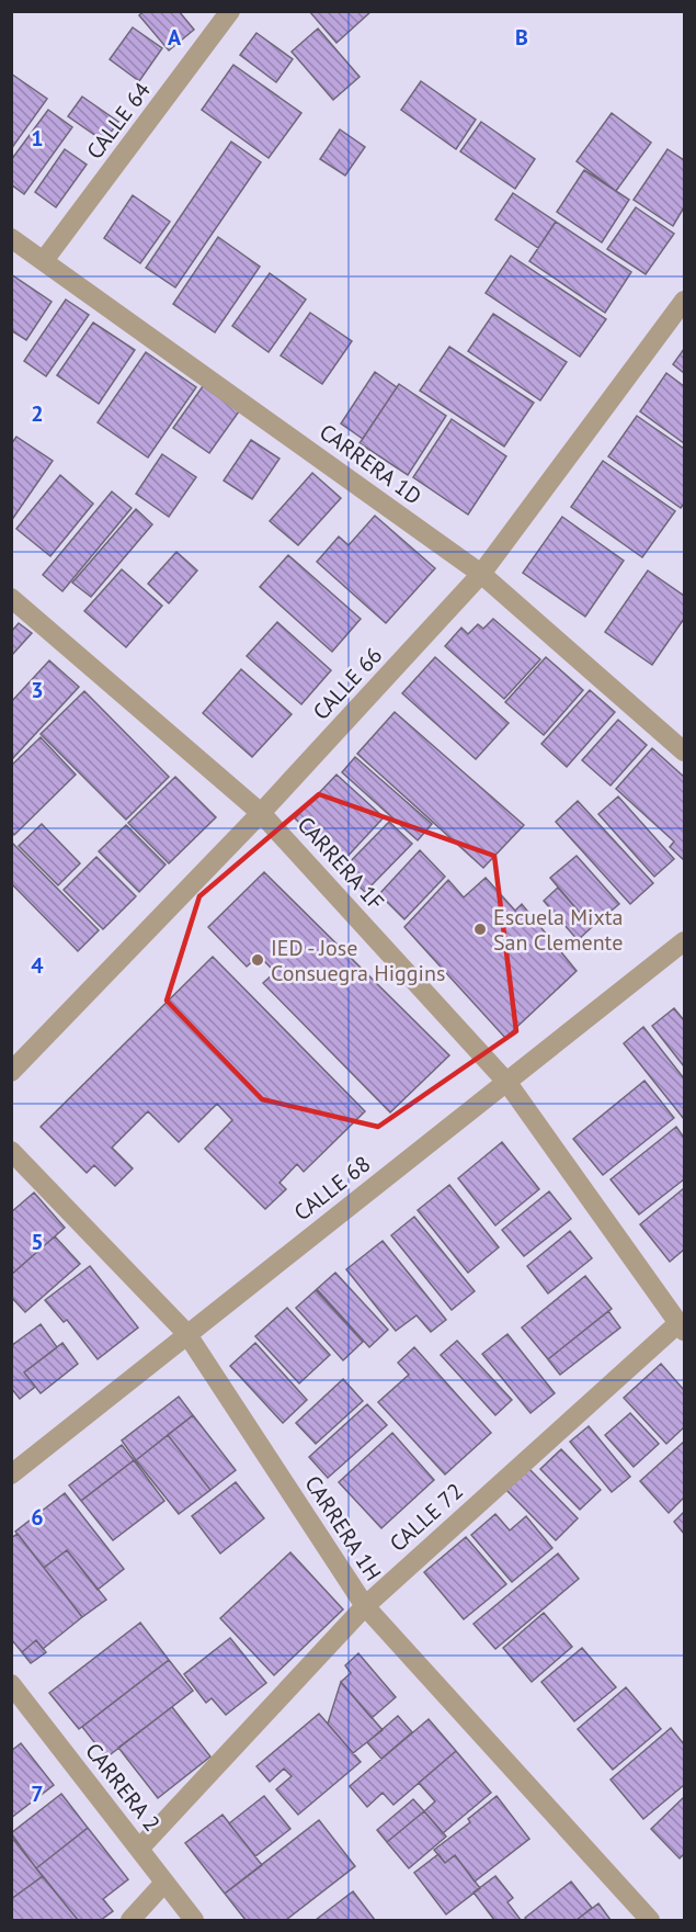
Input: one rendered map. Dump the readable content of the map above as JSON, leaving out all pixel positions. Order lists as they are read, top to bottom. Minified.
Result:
{"streets":{"street":["CALLE 64","CARRERA 1D","CALLE 66","CARRERA 1F","CALLE 68","CALLE 72","CARRERA 1H","CARRERA 2"]},"crossings":[["CALLE 64","CARRERA 1D"],["CARRERA 1D","CALLE 66"],["CALLE 66","CARRERA 1F"],["CARRERA 1F","CALLE 68"],["CARRERA 1F","CALLE 72"],["CALLE 68","CARRERA 1H"],["CALLE 72","CARRERA 1H"],["CALLE 72","CARRERA 2"]],"places":["Escuela Mixta San Clemente","IED - Jose Consuegra Higgins"],"grid":{"columns":["A","B"],"rows":["1","2","3","4","5","6","7"]}}
